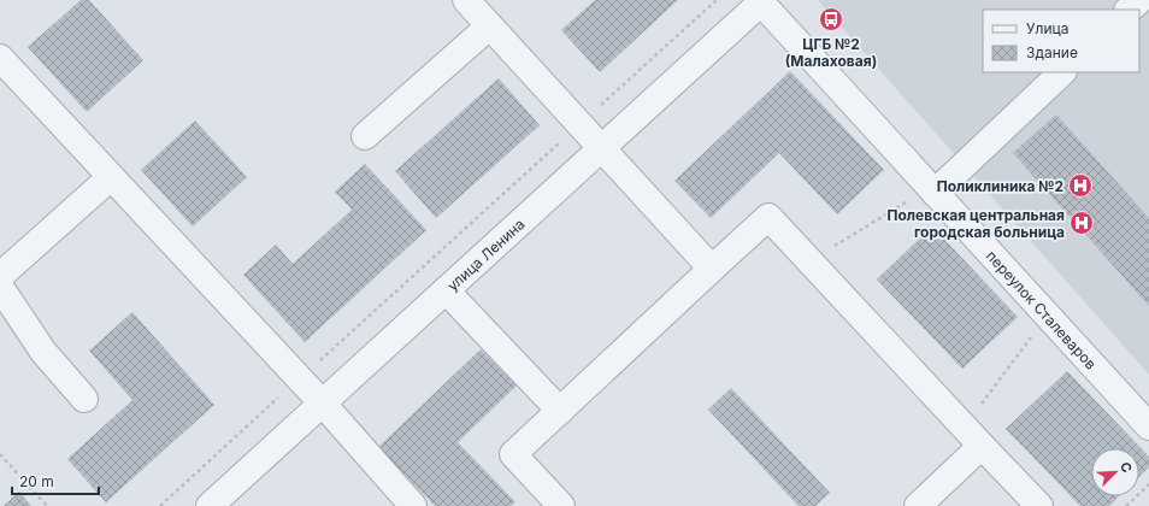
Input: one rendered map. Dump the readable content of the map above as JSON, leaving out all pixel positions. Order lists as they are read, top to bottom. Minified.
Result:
{"streets":{"street":["улица Ленина","переулок Сталеваров"]},"crossings":[["улица Ленина","переулок Сталеваров"]],"places":{"bus stop":["ЦГБ №2 (Малаховая)"],"hospital":["Поликлиника №2","Полевская центральная городская больница"]},"legend":["Улица","Здание"],"scale_bar":"20 m","north":"top right"}
